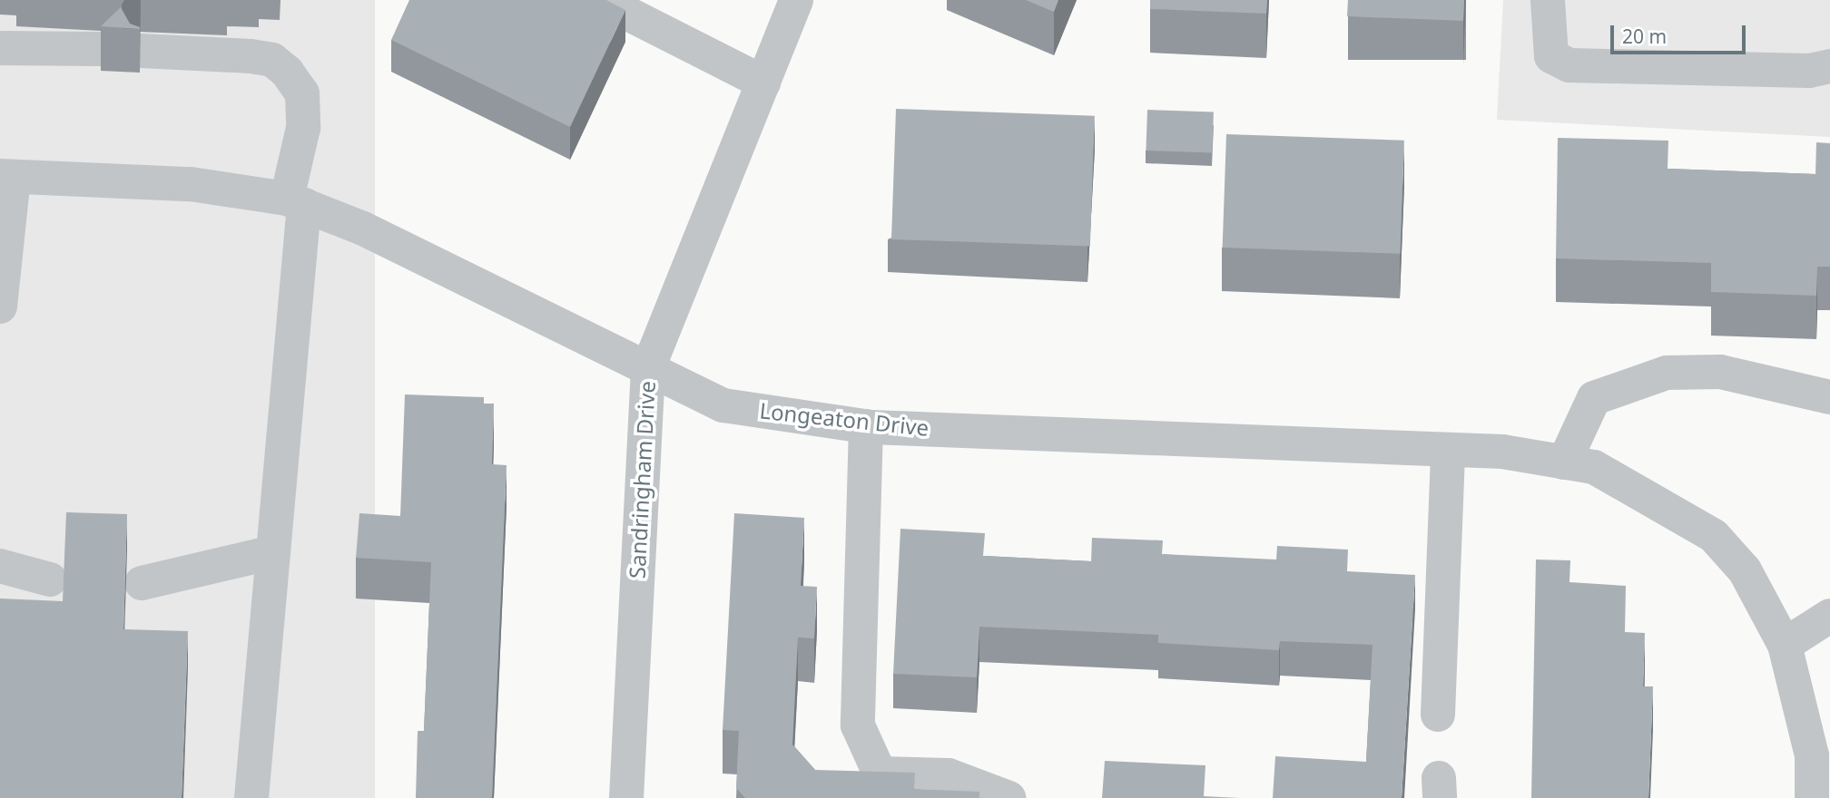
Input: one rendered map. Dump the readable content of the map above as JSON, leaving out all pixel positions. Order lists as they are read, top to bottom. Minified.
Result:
{"streets":{"street":["Longeaton Drive","Sandringham Drive"]},"crossings":[["Longeaton Drive","Sandringham Drive"]],"scale_bar":"20 m"}
